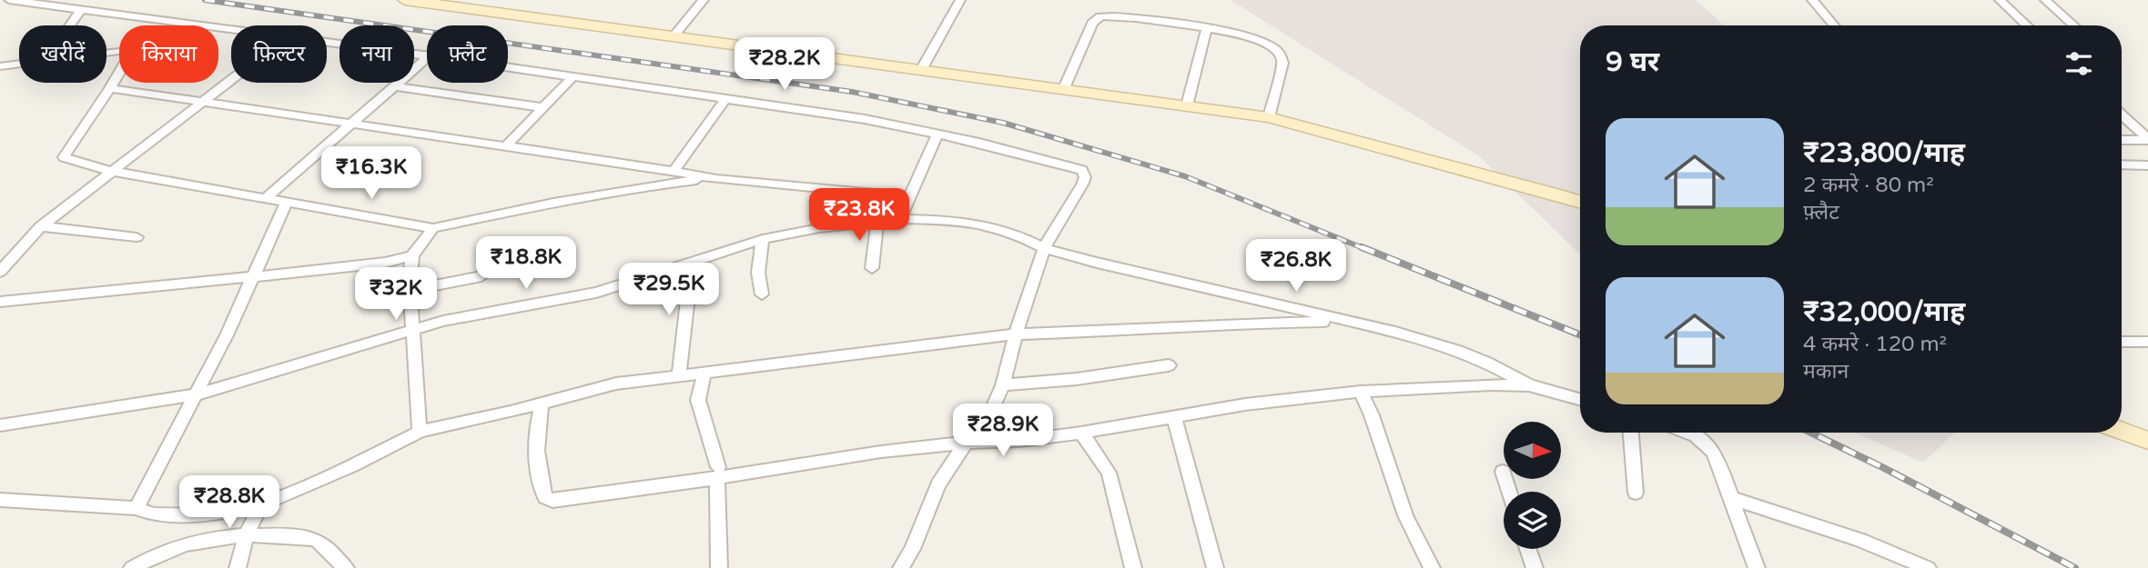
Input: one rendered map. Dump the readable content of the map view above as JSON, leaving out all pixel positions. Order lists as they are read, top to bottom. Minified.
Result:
{"north":"right","page":{"chip":["खरीदें","किराया","फ़िल्टर","नया","फ़्लैट"],"heading":"9 घर","price":["₹28.2K","₹16.3K","₹23.8K","₹18.8K","₹26.8K","₹29.5K","₹32K","₹28.9K","₹28.8K"],"list":[{"name":"₹23,800/माह","note":"2 कमरे · 80 m² · फ़्लैट"},{"name":"₹32,000/माह","note":"4 कमरे · 120 m² · मकान"}]}}
